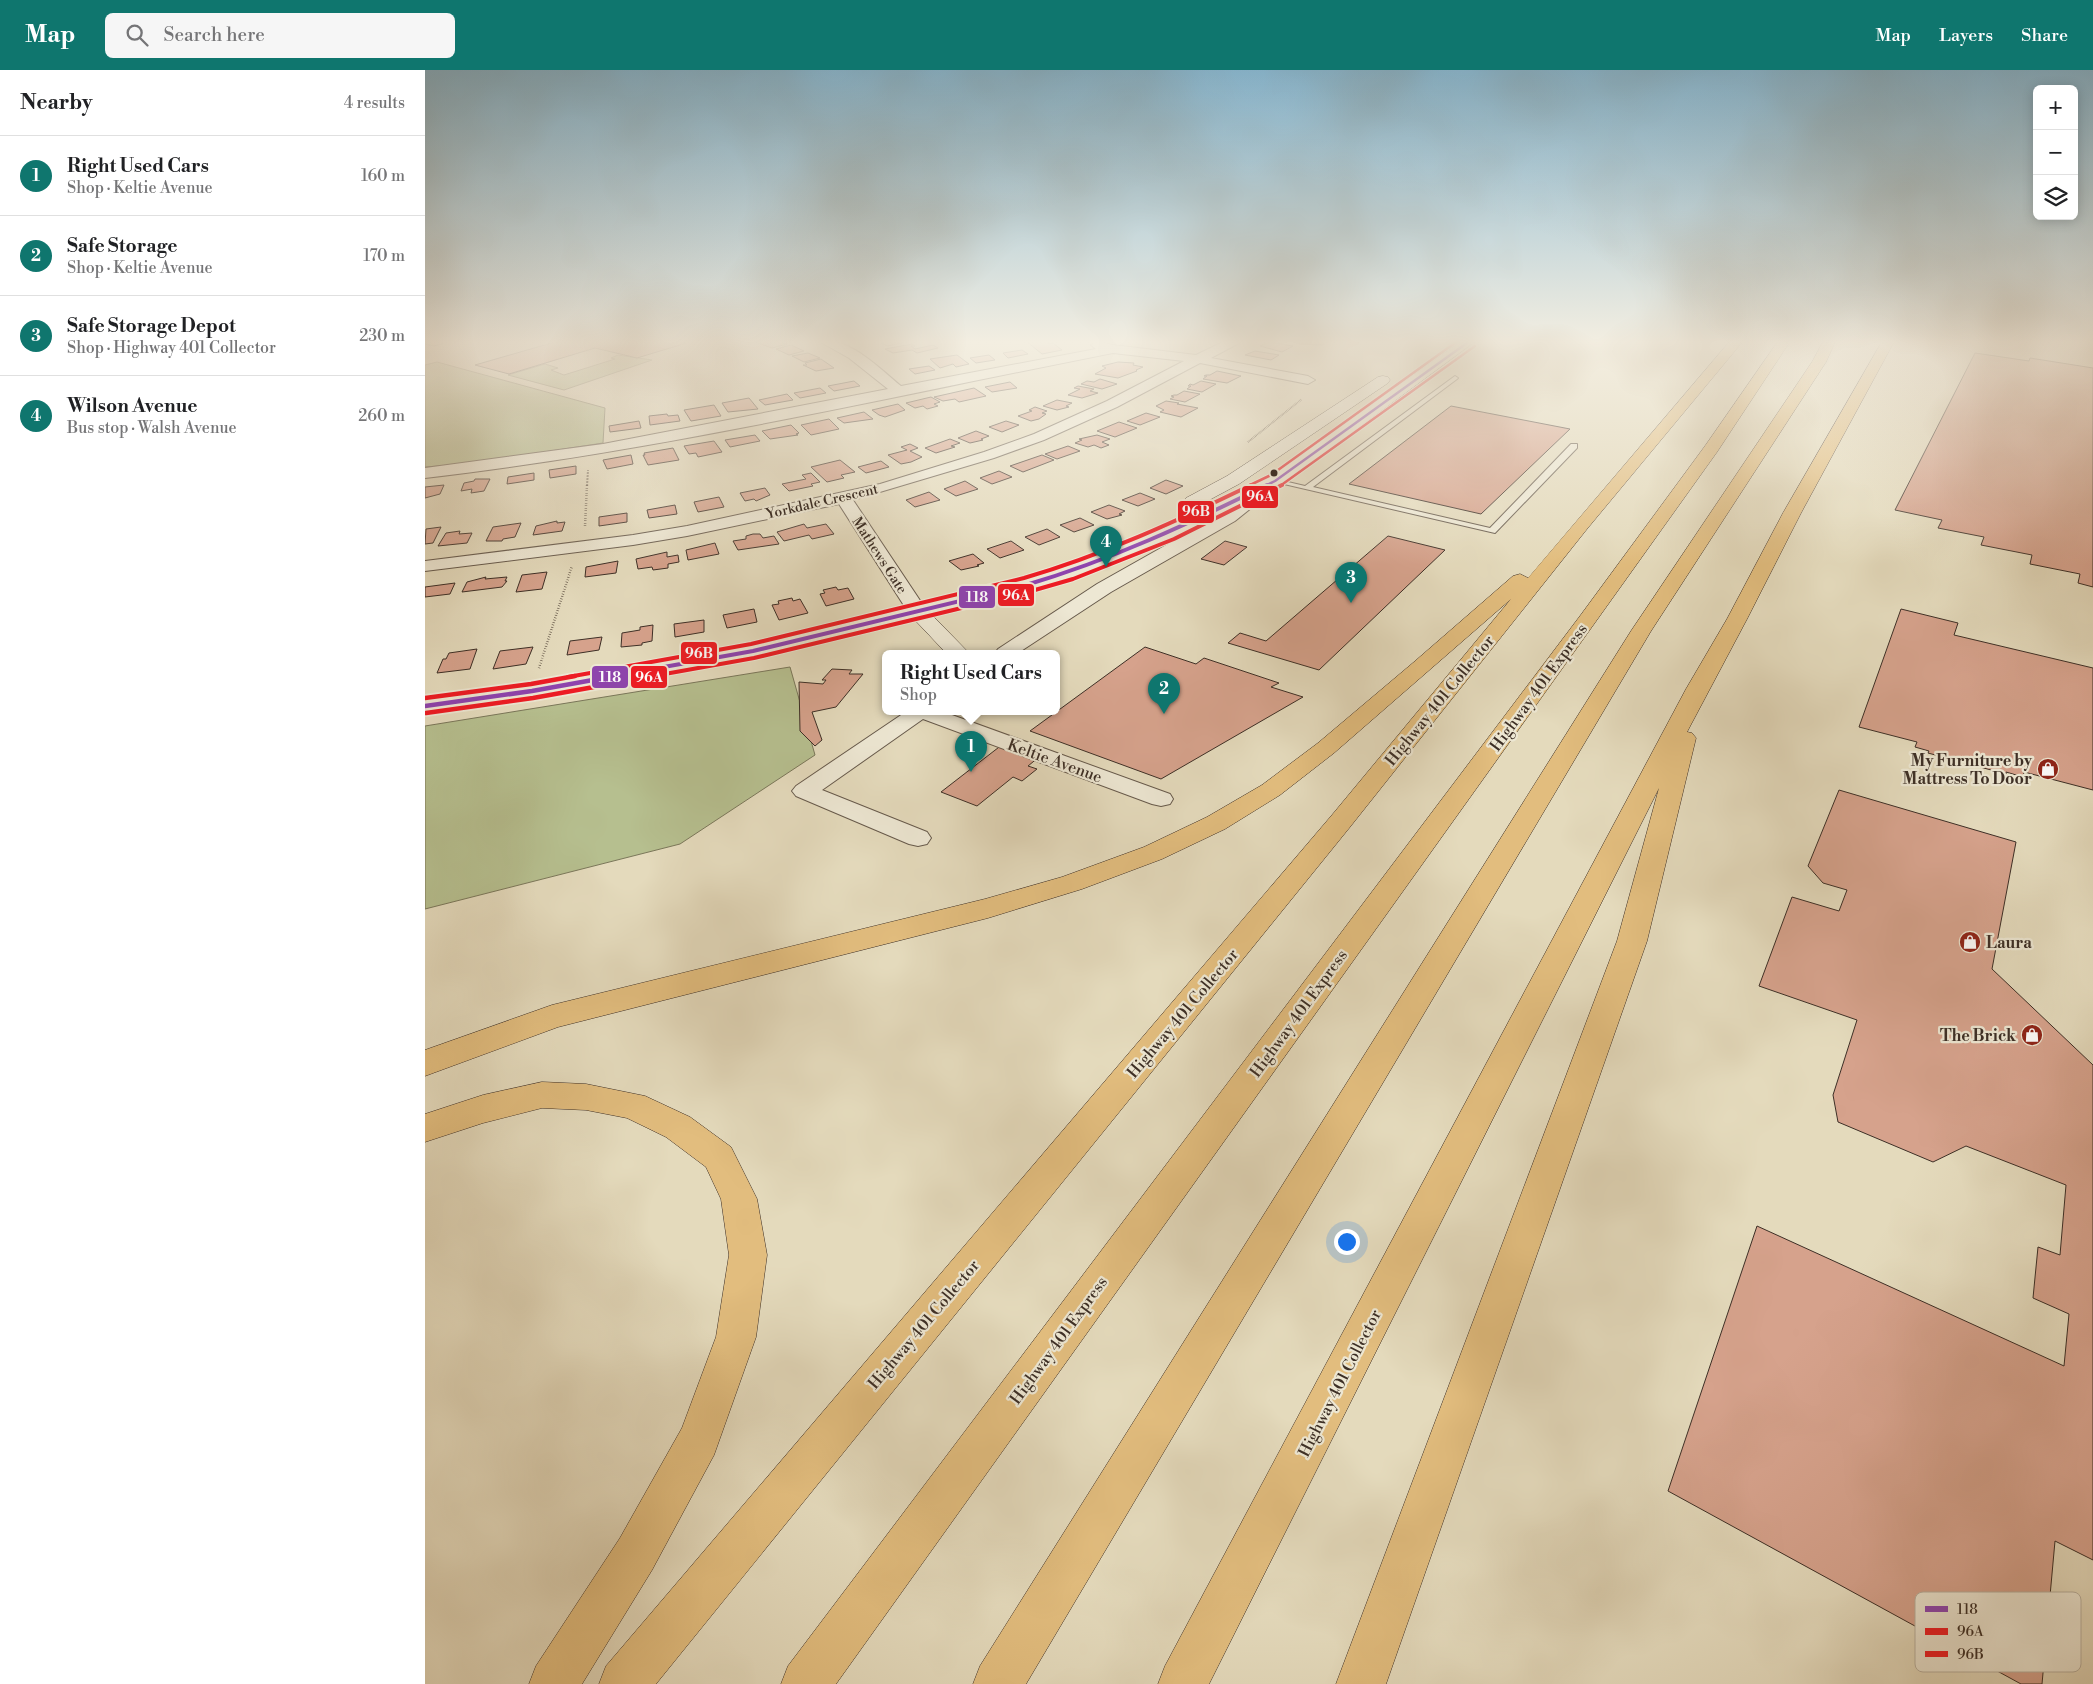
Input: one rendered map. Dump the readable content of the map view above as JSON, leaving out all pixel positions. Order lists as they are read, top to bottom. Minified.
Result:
{"streets":{"highway":["Highway 401 Express","Highway 401 Collector"],"street":["Yorkdale Crescent","Mathews Gate","Keltie Avenue"]},"crossings":[["Yorkdale Crescent","Mathews Gate"]],"places":{"shop":["My Furniture by Mattress To Door","Laura","The Brick"]},"lines":["transit line 118","transit line 96A","transit line 96B"],"legend":["118","96A","96B"],"page":{"header":"Map","search":"Search here","nav":["Map","Layers","Share"],"heading":["Nearby","4 results"],"map_buttons":["+","−"],"list":[{"mark":"1","name":"Right Used Cars","note":"Shop · Keltie Avenue","value":"160 m"},{"mark":"2","name":"Safe Storage","note":"Shop · Keltie Avenue","value":"170 m"},{"mark":"3","name":"Safe Storage Depot","note":"Shop · Highway 401 Collector","value":"230 m"},{"mark":"4","name":"Wilson Avenue","note":"Bus stop · Walsh Avenue","value":"260 m"}],"pins":["4","3","2","1"],"popup":["Right Used Cars","Shop"]}}
